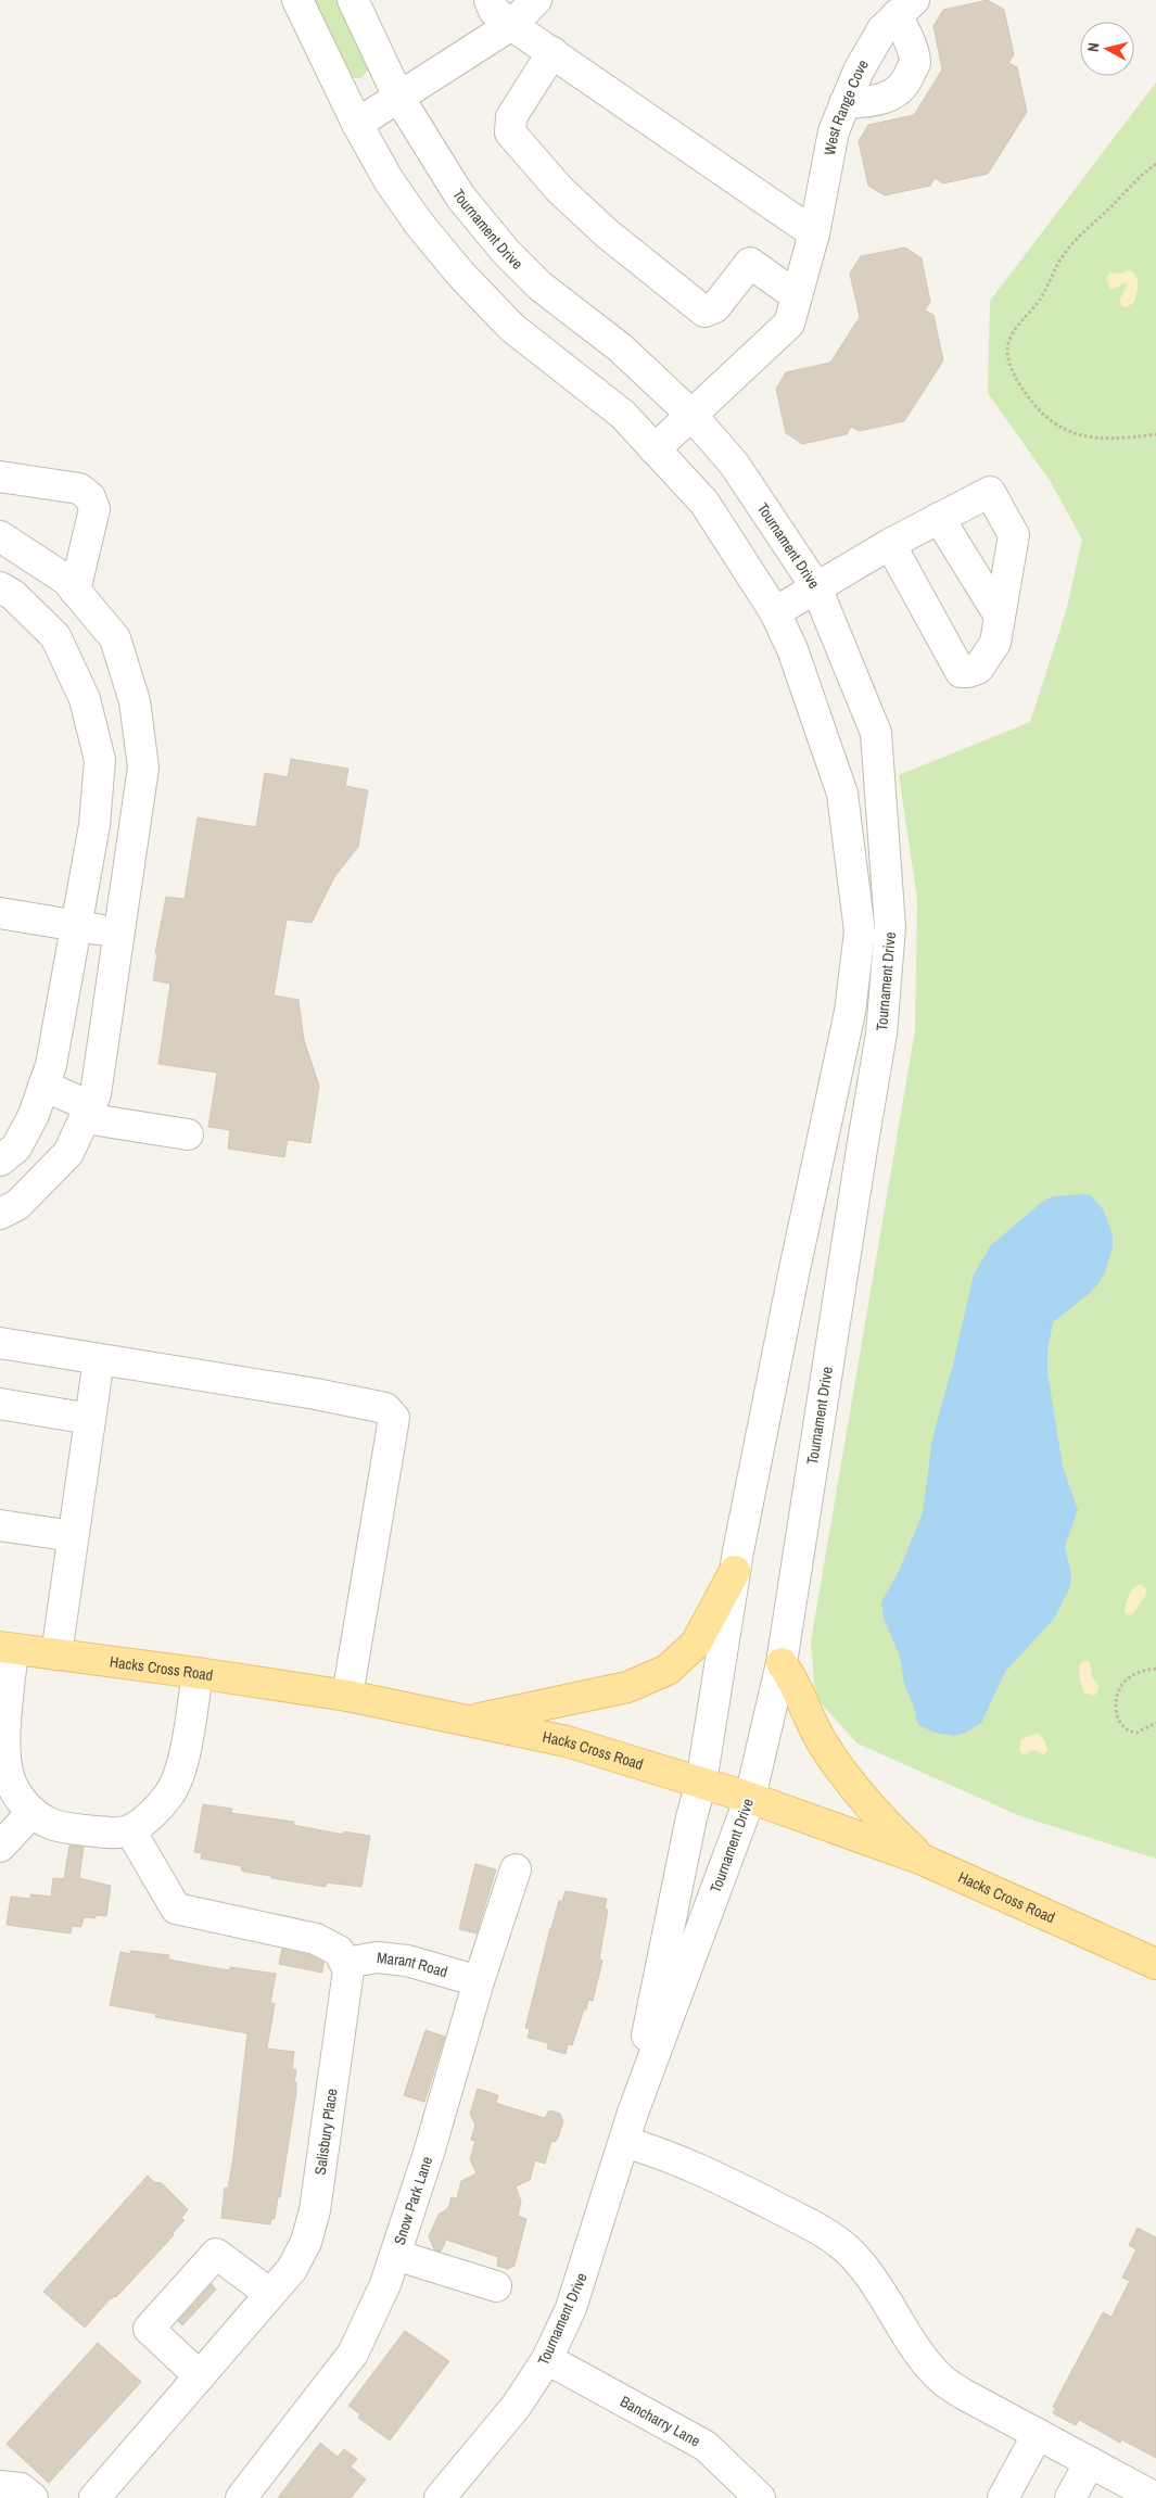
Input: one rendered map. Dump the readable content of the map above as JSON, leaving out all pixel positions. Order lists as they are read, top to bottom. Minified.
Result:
{"streets":{"main road":["Hacks Cross Road"],"street":["West Range Cove","Tournament Drive","Marant Road","Salisbury Place","Snow Park Lane","Bancharry Lane"]},"crossings":[["West Range Cove","Tournament Drive"],["Tournament Drive","Hacks Cross Road"],["Tournament Drive","Bancharry Lane"],["Marant Road","Salisbury Place"],["Marant Road","Snow Park Lane"]],"north":"left"}
